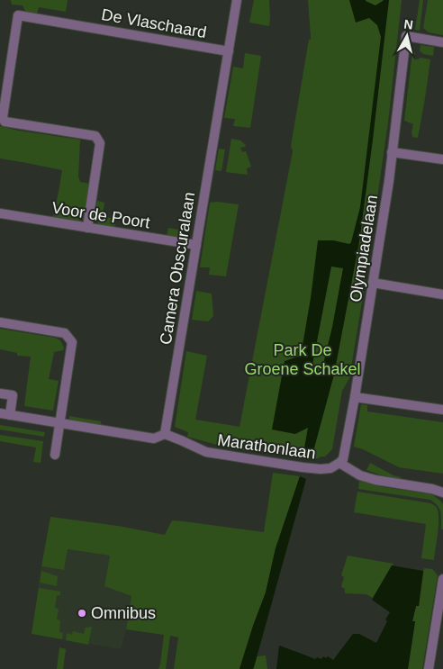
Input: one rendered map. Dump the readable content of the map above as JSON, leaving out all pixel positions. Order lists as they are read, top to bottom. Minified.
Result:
{"streets":{"street":["De Vlaschaard","Voor de Poort","Olympiadelaan","Camera Obscuralaan","Marathonlaan"]},"crossings":[["De Vlaschaard","Voor de Poort"],["De Vlaschaard","Camera Obscuralaan"],["Voor de Poort","Camera Obscuralaan"],["Olympiadelaan","Marathonlaan"],["Camera Obscuralaan","Marathonlaan"]],"parks":["Park De Groene Schakel"],"places":["Omnibus"],"north":"top"}
